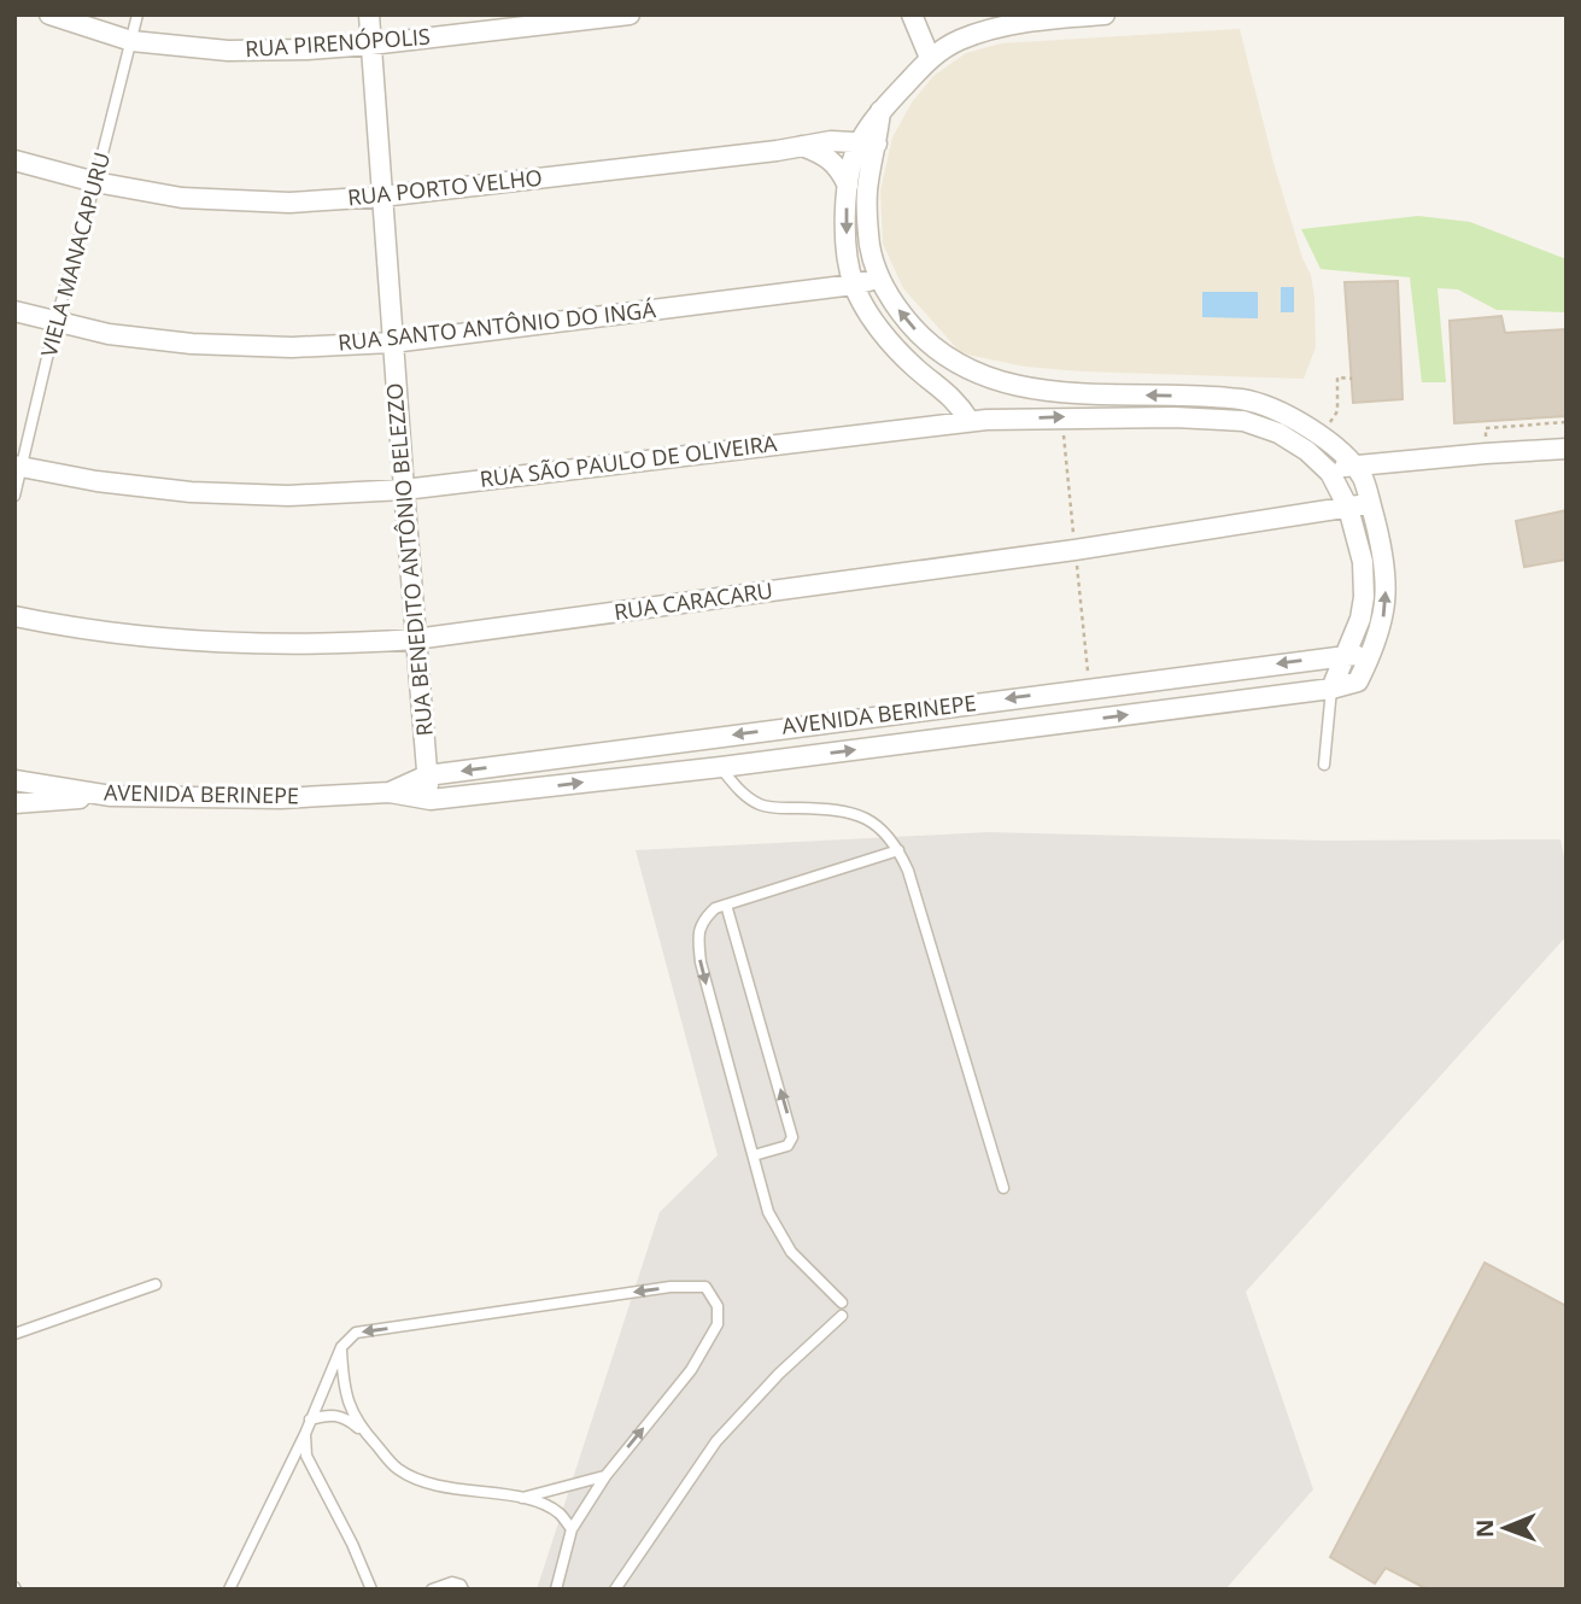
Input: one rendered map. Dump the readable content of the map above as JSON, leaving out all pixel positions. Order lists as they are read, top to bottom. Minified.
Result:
{"streets":{"street":["RUA PIRENÓPOLIS","RUA PORTO VELHO","RUA SANTO ANTÔNIO DO INGÁ","RUA SÃO PAULO DE OLIVEIRA","RUA BENEDITO ANTÔNIO BELEZZO","RUA CARACARU","AVENIDA BERINEPE"],"lane":["VIELA MANACAPURU"]},"crossings":[["RUA PIRENÓPOLIS","VIELA MANACAPURU"],["RUA PIRENÓPOLIS","RUA BENEDITO ANTÔNIO BELEZZO"],["RUA PORTO VELHO","VIELA MANACAPURU"],["RUA PORTO VELHO","RUA BENEDITO ANTÔNIO BELEZZO"],["VIELA MANACAPURU","RUA SANTO ANTÔNIO DO INGÁ"],["VIELA MANACAPURU","RUA SÃO PAULO DE OLIVEIRA"],["RUA SANTO ANTÔNIO DO INGÁ","RUA BENEDITO ANTÔNIO BELEZZO"],["RUA SÃO PAULO DE OLIVEIRA","RUA BENEDITO ANTÔNIO BELEZZO"],["RUA BENEDITO ANTÔNIO BELEZZO","RUA CARACARU"],["RUA BENEDITO ANTÔNIO BELEZZO","AVENIDA BERINEPE"]],"north":"left"}
